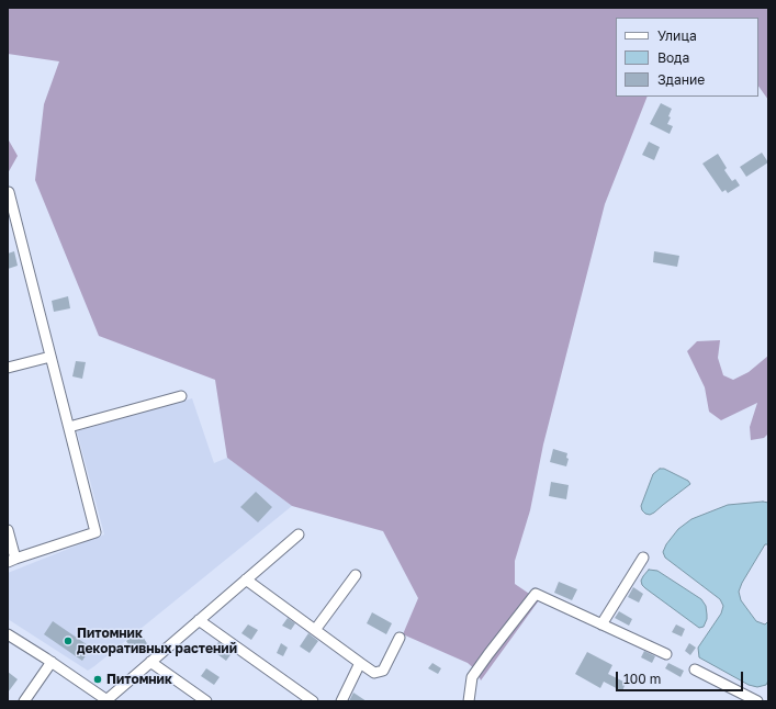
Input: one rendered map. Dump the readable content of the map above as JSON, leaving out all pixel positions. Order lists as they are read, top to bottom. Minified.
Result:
{"places":["Питомник декоративных растений","Питомник"],"legend":["Улица","Вода","Здание"],"scale_bar":"100 m"}
